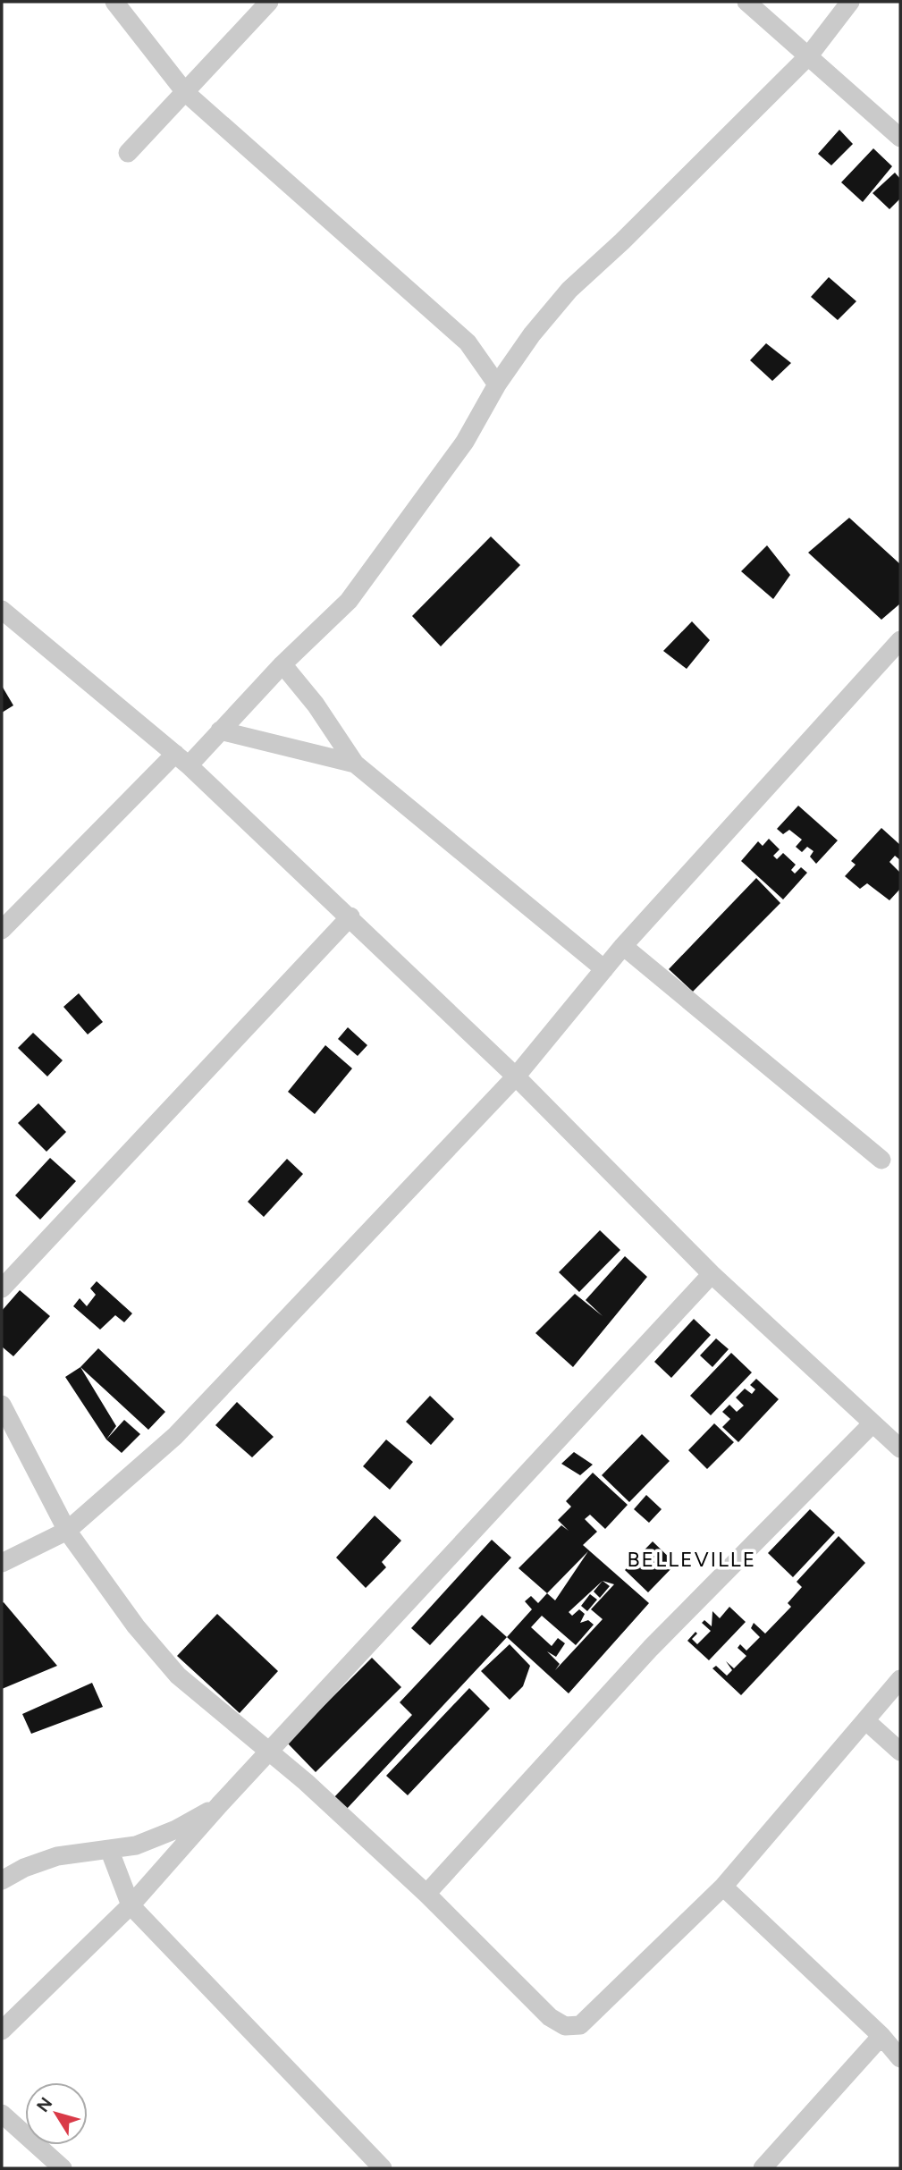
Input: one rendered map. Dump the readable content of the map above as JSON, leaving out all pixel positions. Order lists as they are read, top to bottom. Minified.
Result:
{"districts":["BELLEVILLE"],"north":"top left"}
